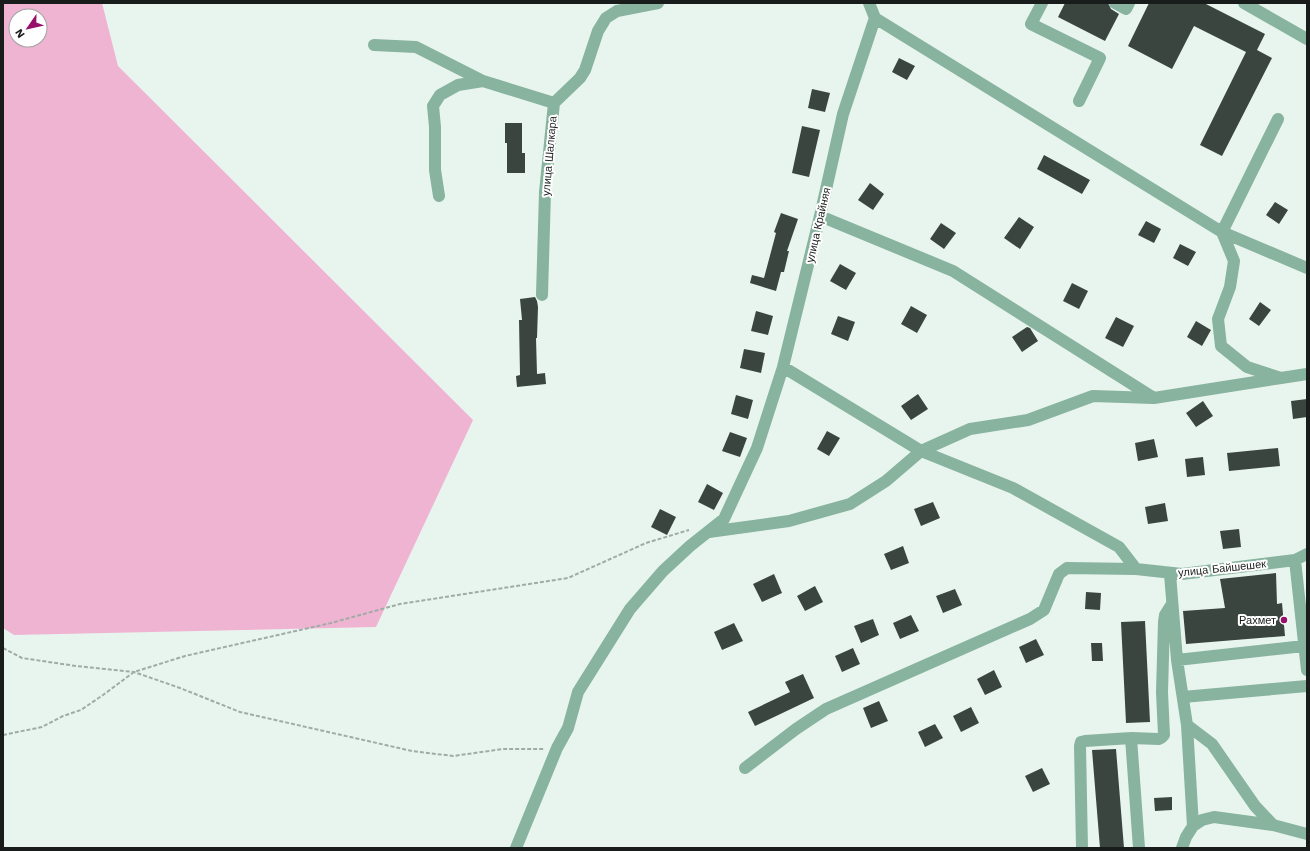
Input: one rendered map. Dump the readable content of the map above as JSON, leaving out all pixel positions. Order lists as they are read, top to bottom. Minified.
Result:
{"streets":{"street":["улица Шалкара","улица Крайняя","улица Байшешек"]},"places":["Рахмет"],"north":"bottom left"}
